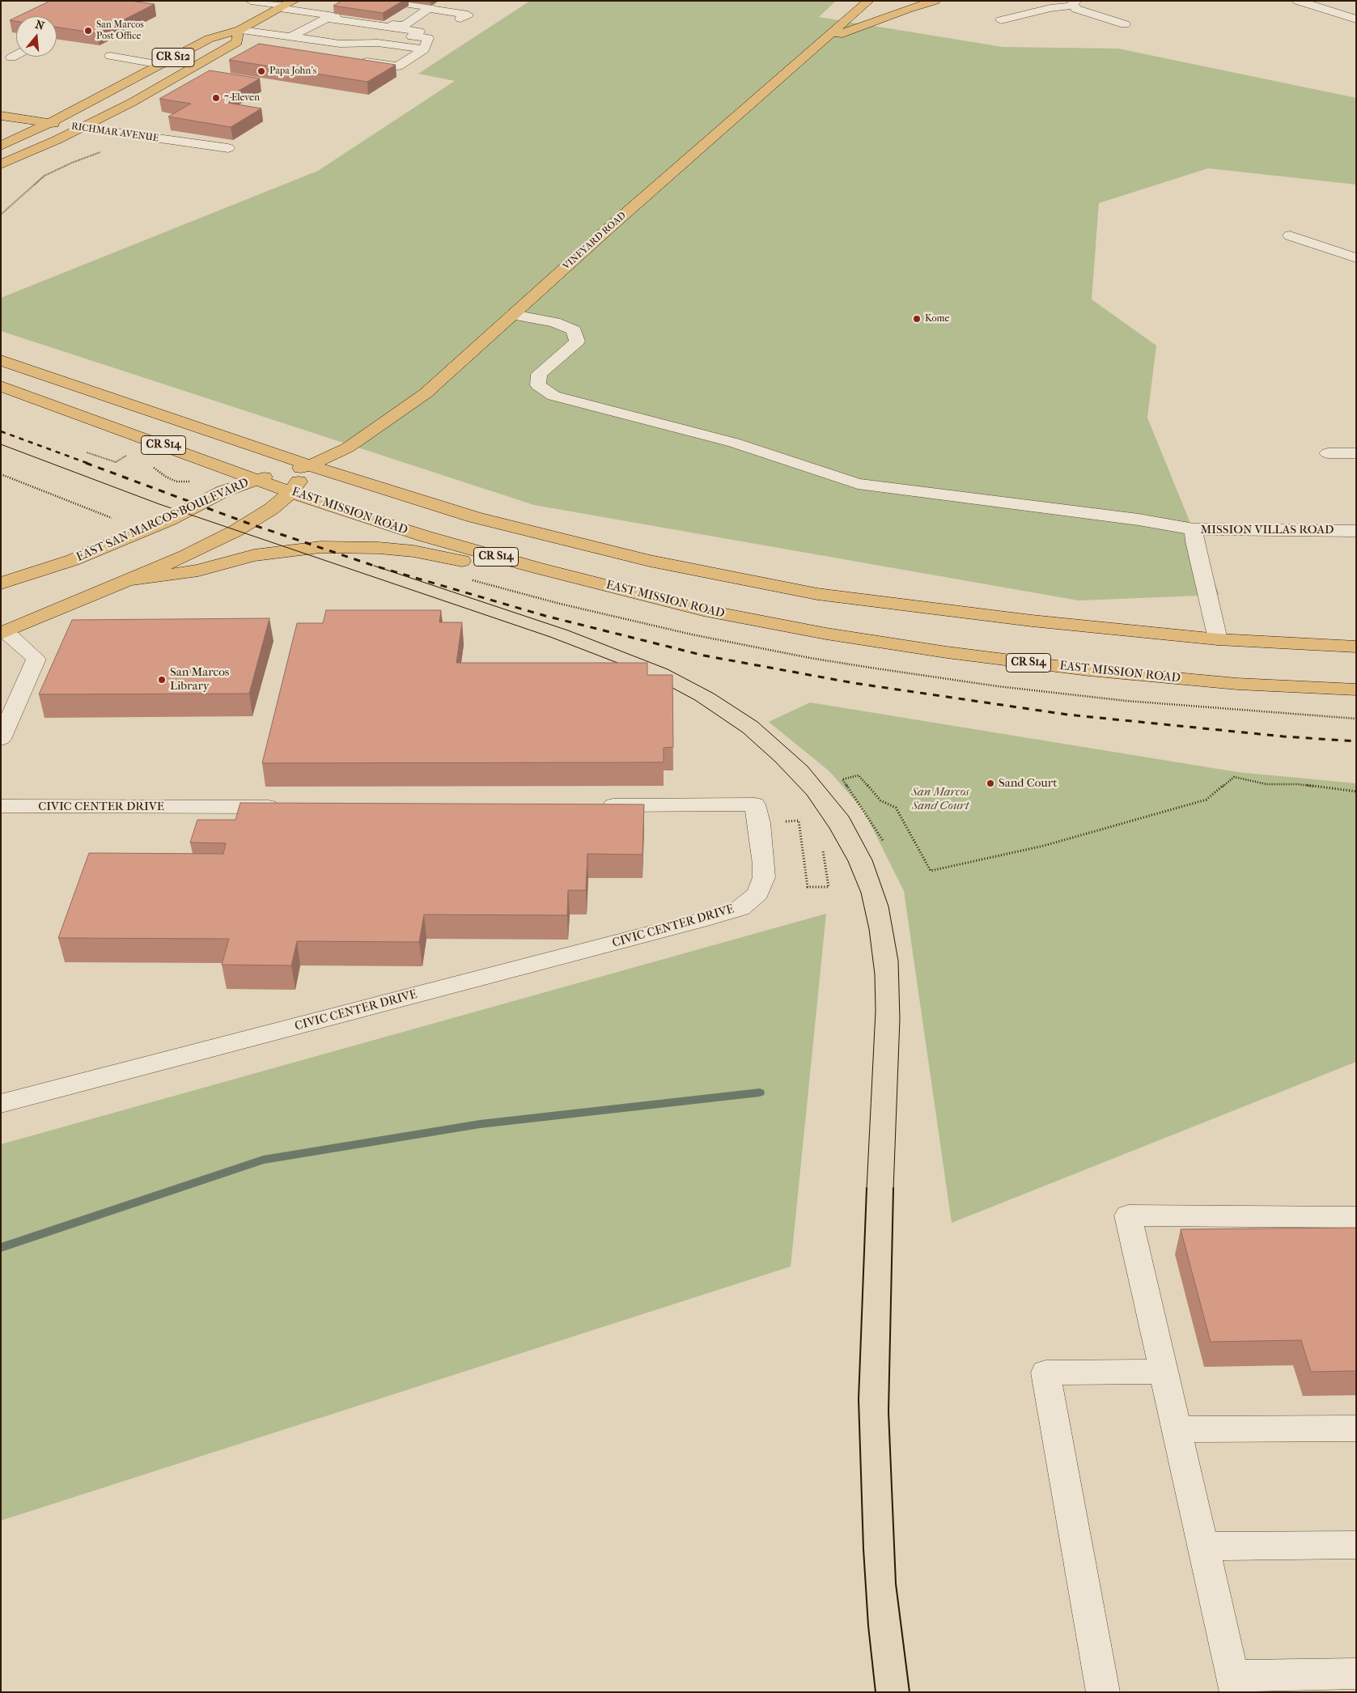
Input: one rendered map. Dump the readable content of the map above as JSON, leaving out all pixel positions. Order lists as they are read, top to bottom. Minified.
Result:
{"streets":{"main road":["CR S12","RICHMAR AVENUE","VINEYARD ROAD","CR S14","EAST MISSION ROAD","EAST SAN MARCOS BOULEVARD"],"street":["MISSION VILLAS ROAD","CIVIC CENTER DRIVE"]},"crossings":[["CR S12","RICHMAR AVENUE"],["VINEYARD ROAD","CR S14"],["VINEYARD ROAD","EAST SAN MARCOS BOULEVARD"],["CR S14","EAST SAN MARCOS BOULEVARD"],["CR S14","MISSION VILLAS ROAD"],["EAST MISSION ROAD","EAST SAN MARCOS BOULEVARD"]],"parks":["San Marcos Sand Court"],"places":["San Marcos Post Office","Papa John's","7-Eleven","Kome","San Marcos Library","Sand Court"],"north":"top"}
